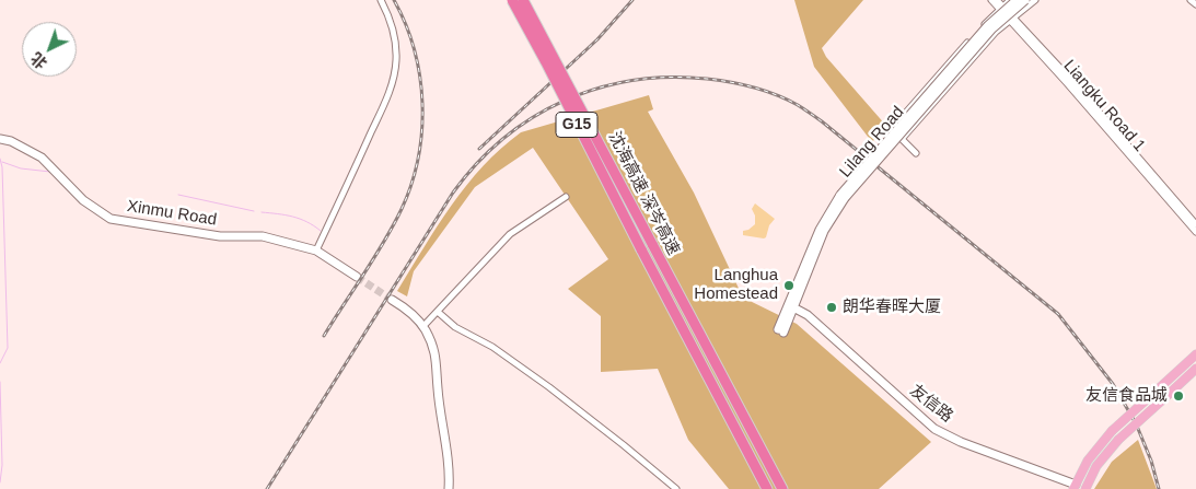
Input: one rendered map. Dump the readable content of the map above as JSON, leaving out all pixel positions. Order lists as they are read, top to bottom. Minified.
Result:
{"streets":{"highway":["G15","沈海高速 深岑高速"],"street":["Liangku Road 1","Lilang Road","Xinmu Road","友信路"]},"crossings":[["Lilang Road","友信路"]],"places":["Langhua Homestead","朗华春晖大厦","友信食品城"],"north":"bottom left"}
